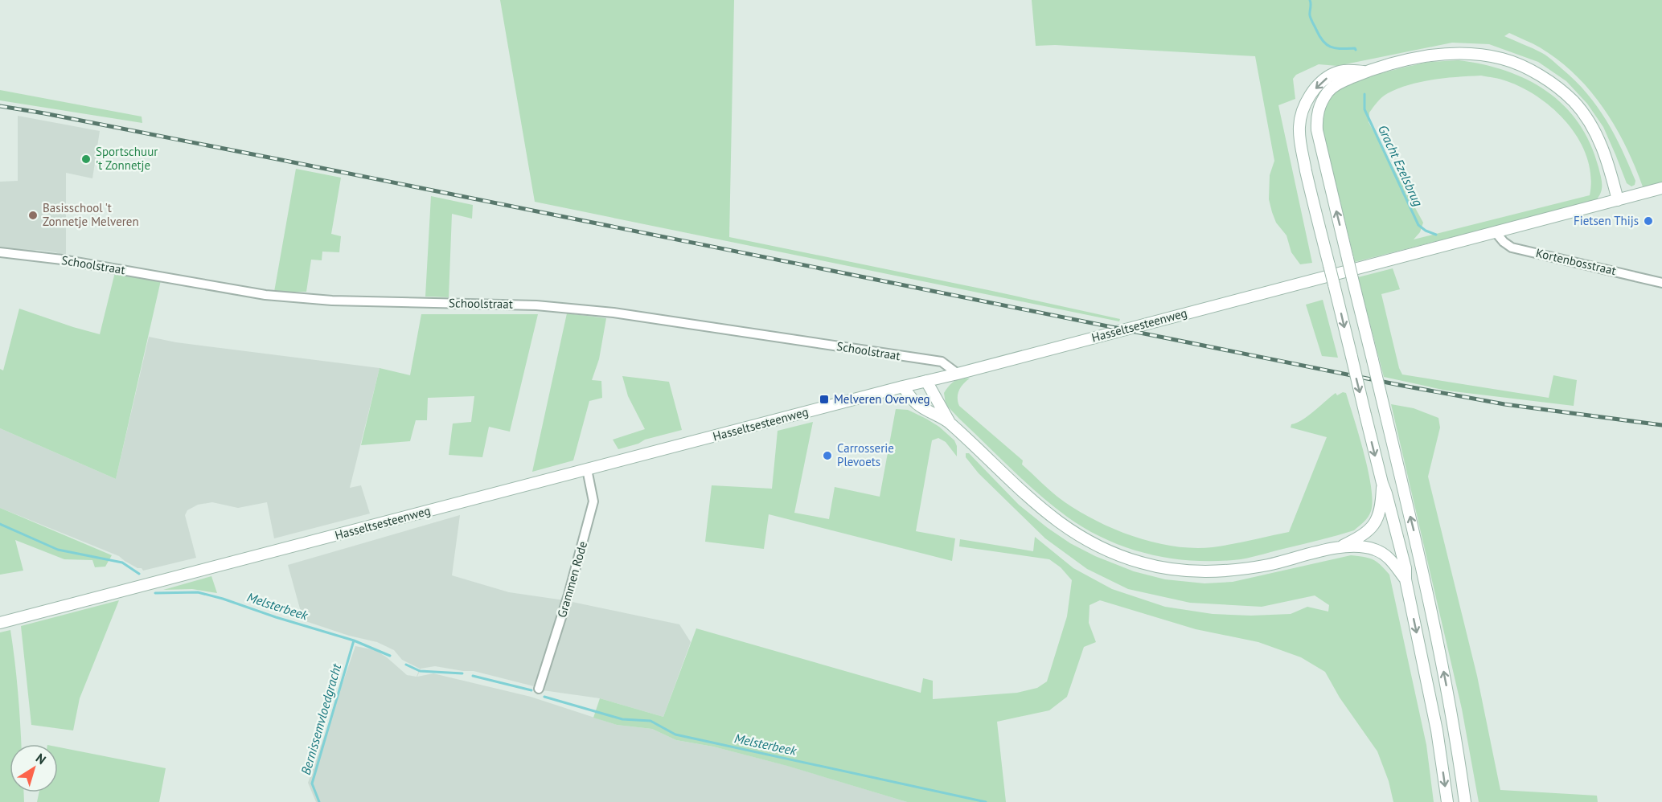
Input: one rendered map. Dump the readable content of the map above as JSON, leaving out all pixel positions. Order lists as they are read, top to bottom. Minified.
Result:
{"streets":{"main road":["Hasseltsesteenweg"],"street":["Kortenbosstraat","Schoolstraat","Grammen Rode"]},"crossings":[["Kortenbosstraat","Hasseltsesteenweg"],["Schoolstraat","Hasseltsesteenweg"],["Hasseltsesteenweg","Grammen Rode"]],"water":["Gracht Ezelsbrug","Melsterbeek","Bernissemvloedgracht"],"places":{"other":["Sportschuur 't Zonnetje","Basisschool 't Zonnetje Melveren","Fietsen Thijs","Carrosserie Plevoets"],"transit":["Melveren Overweg"]},"north":"top right"}
